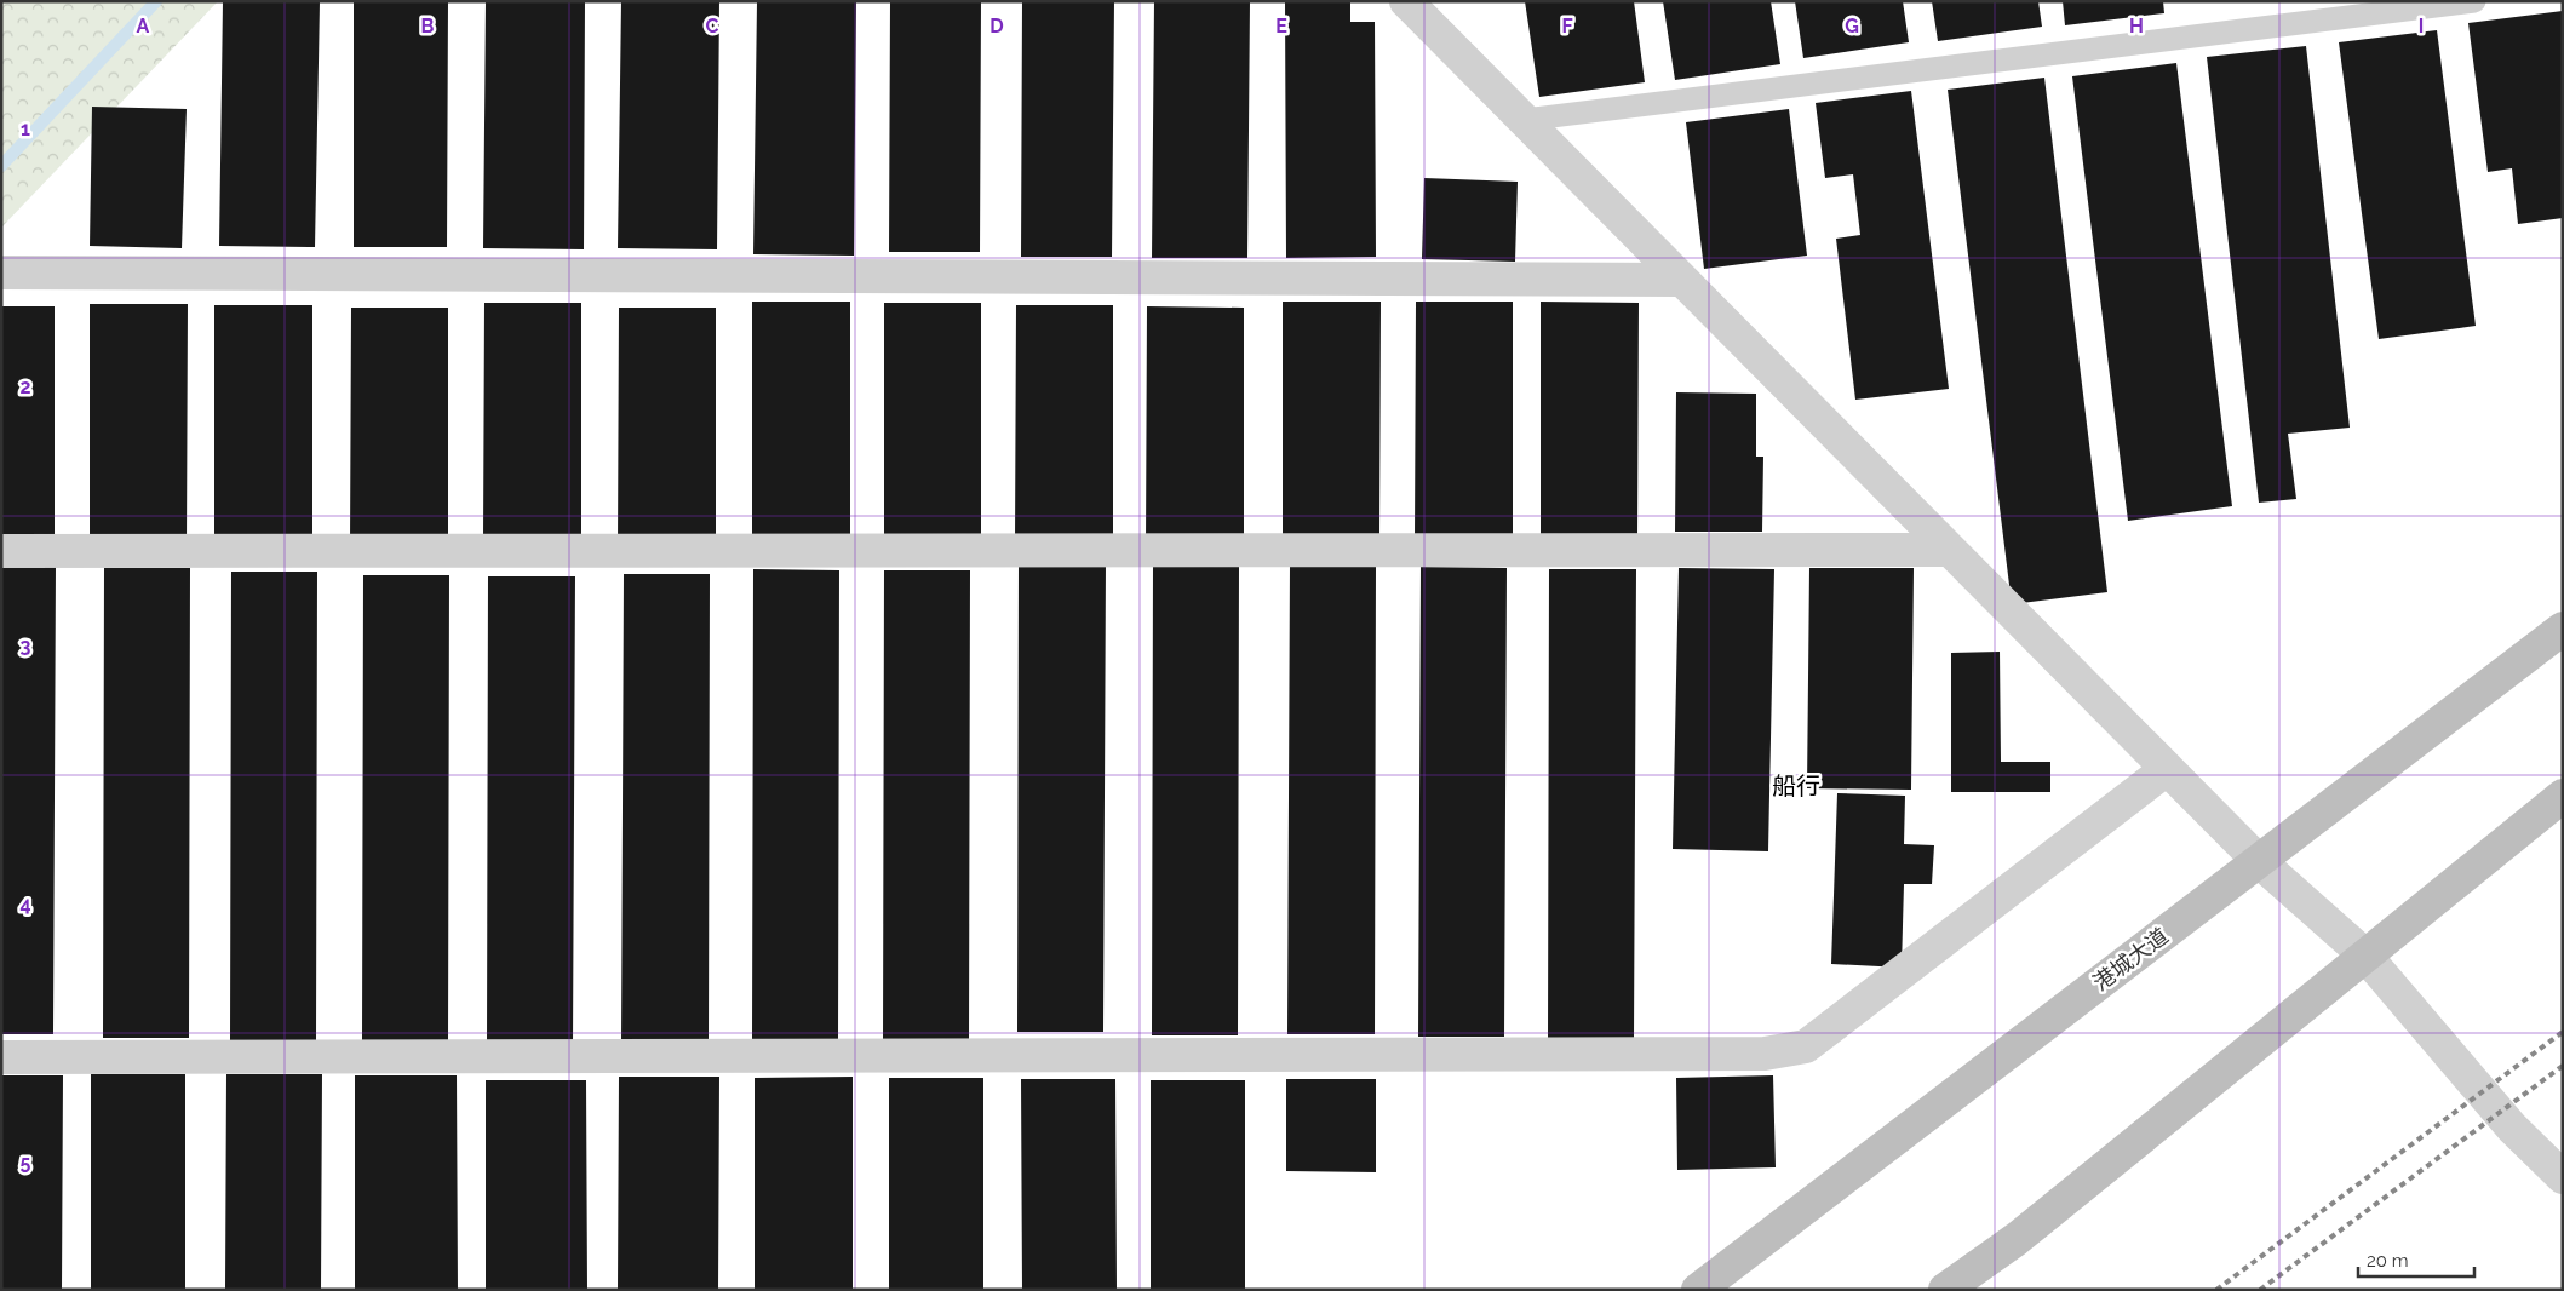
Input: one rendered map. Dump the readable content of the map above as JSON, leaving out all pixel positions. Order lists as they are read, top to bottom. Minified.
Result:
{"streets":{"main road":["港城大道"]},"districts":["船行"],"scale_bar":"20 m","grid":{"columns":["A","B","C","D","E","F","G","H","I"],"rows":["1","2","3","4","5"]}}
